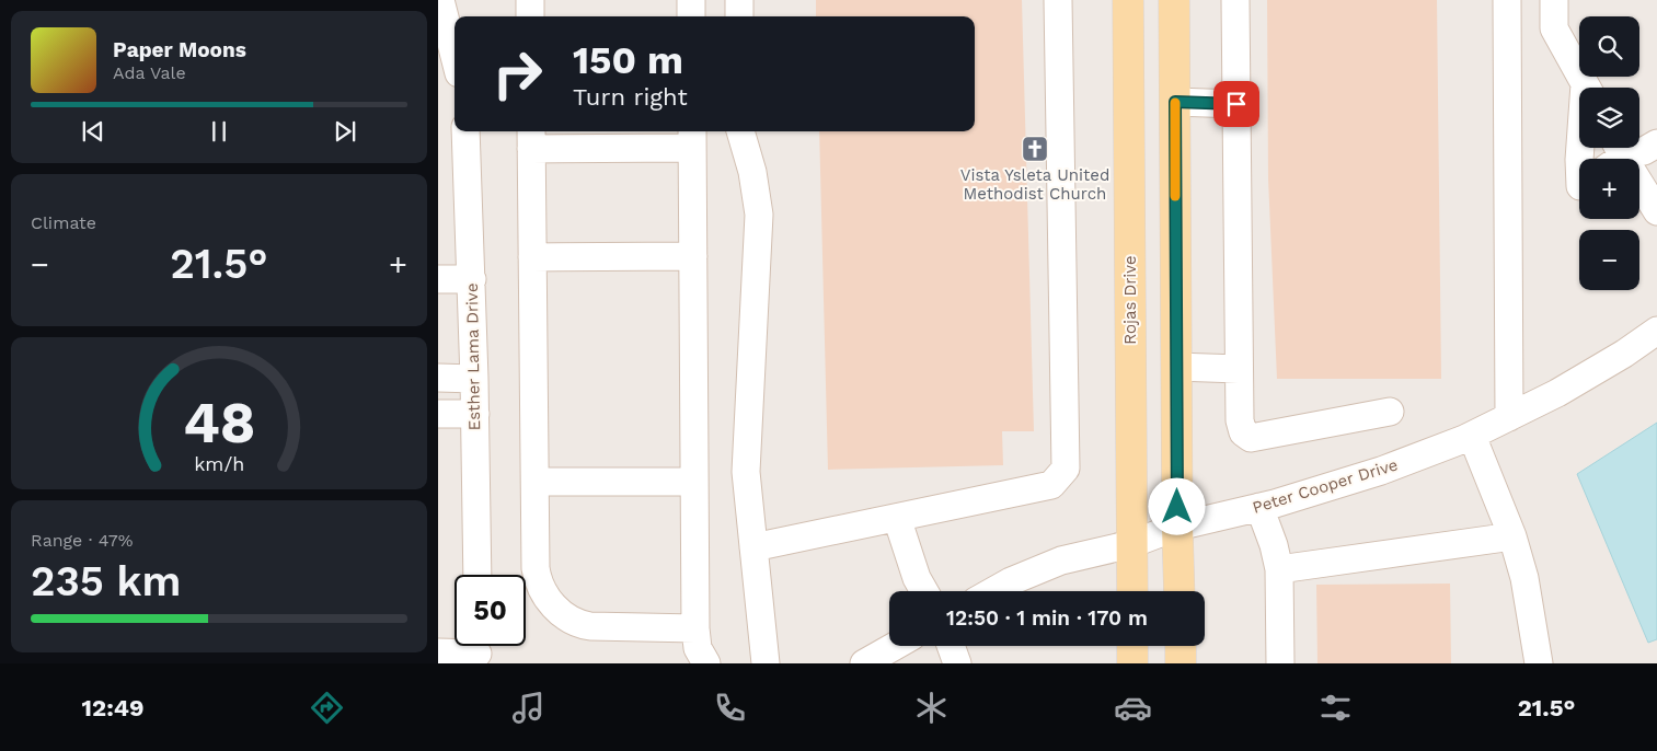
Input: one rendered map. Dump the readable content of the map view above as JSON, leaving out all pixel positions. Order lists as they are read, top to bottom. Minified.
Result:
{"streets":{"main road":["Rojas Drive"],"street":["Esther Lama Drive","Peter Cooper Drive"]},"crossings":[["Rojas Drive","Peter Cooper Drive"]],"places":{"church":["Vista Ysleta United Methodist Church"]},"page":{"map_buttons":["+","−"],"turn":["150 m","Turn right"],"song":["Paper Moons","Ada Vale"],"tile":["Climate",["Range · 47%","235 km"]],"heat":["−","21.5°","+"],"limit":"50","trip":"12:50 · 1 min · 170 m","tabs":["12:49","21.5°"],"gauge":["48","km/h"]}}
